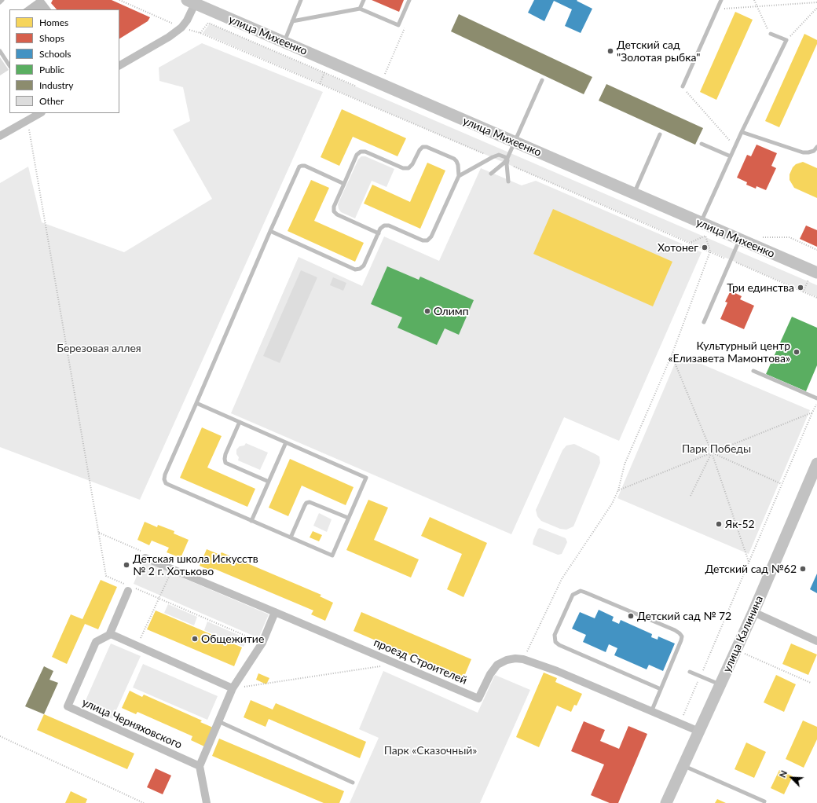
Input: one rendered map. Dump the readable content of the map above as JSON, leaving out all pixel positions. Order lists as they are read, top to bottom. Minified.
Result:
{"streets":{"street":["улица Михеенко","улица Калинина","проезд Строителей","улица Черняховского"]},"crossings":[["улица Калинина","проезд Строителей"]],"parks":["Березовая аллея","Парк Победы","Парк «Сказочный»"],"places":["Детский сад \"Золотая рыбка\"","Хотонег","Три единства","Олимп","Культурный центр «Елизавета Мамонтова»","Як-52","Детская школа Искусств № 2 г. Хотьково","Детский сад №62","Детский сад № 72","Общежитие"],"legend":["Homes","Shops","Schools","Public","Industry","Other"],"north":"top left"}
